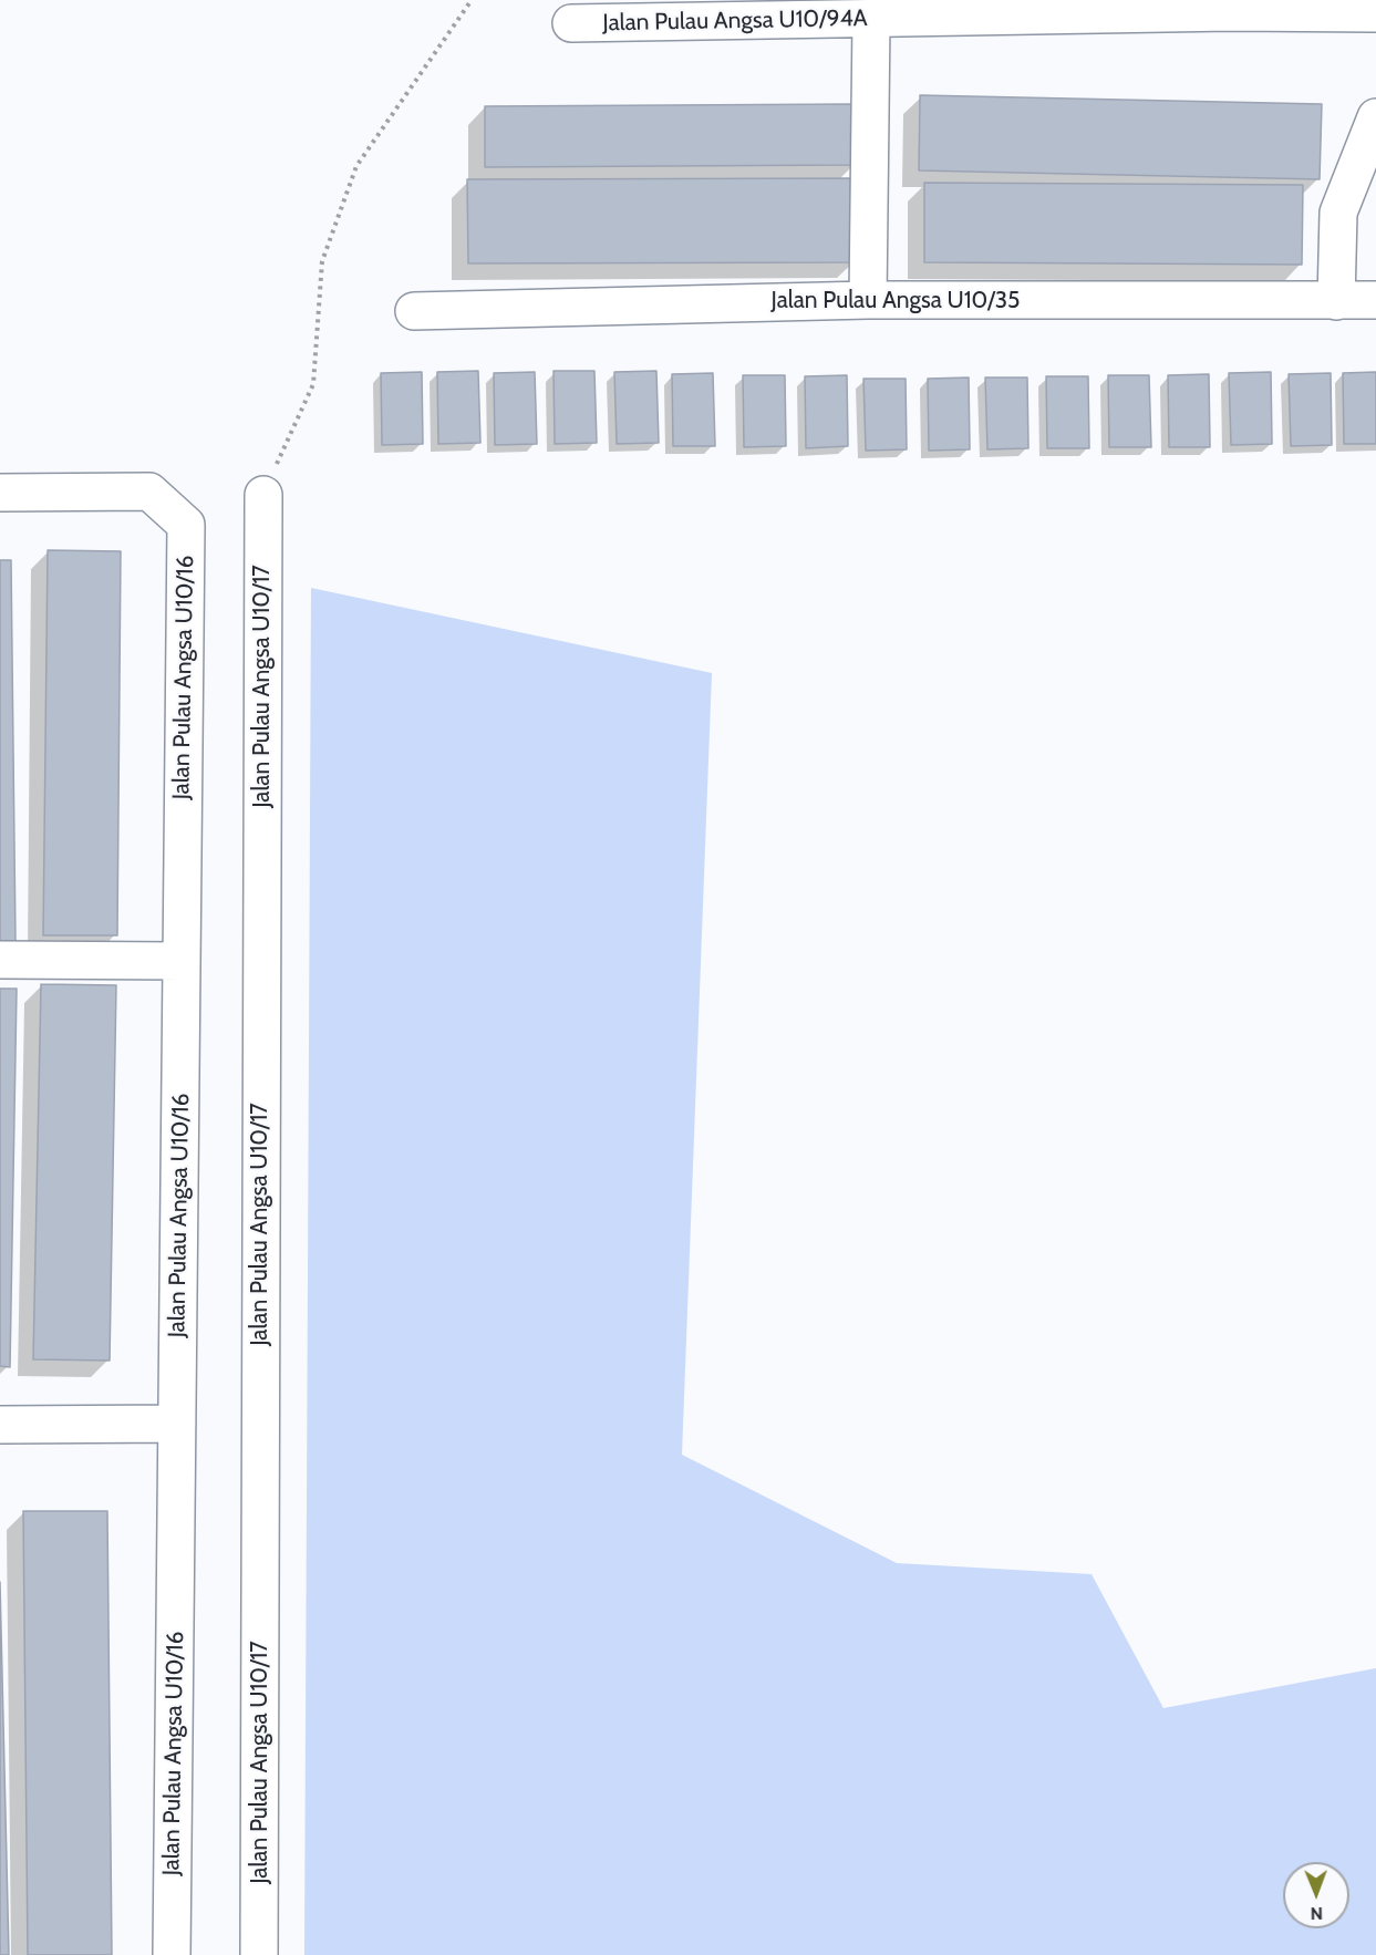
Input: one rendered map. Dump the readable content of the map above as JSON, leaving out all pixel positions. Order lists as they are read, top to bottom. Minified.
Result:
{"streets":{"street":["Jalan Pulau Angsa U10/94A","Jalan Pulau Angsa U10/35","Jalan Pulau Angsa U10/16","Jalan Pulau Angsa U10/17"]},"north":"bottom"}
